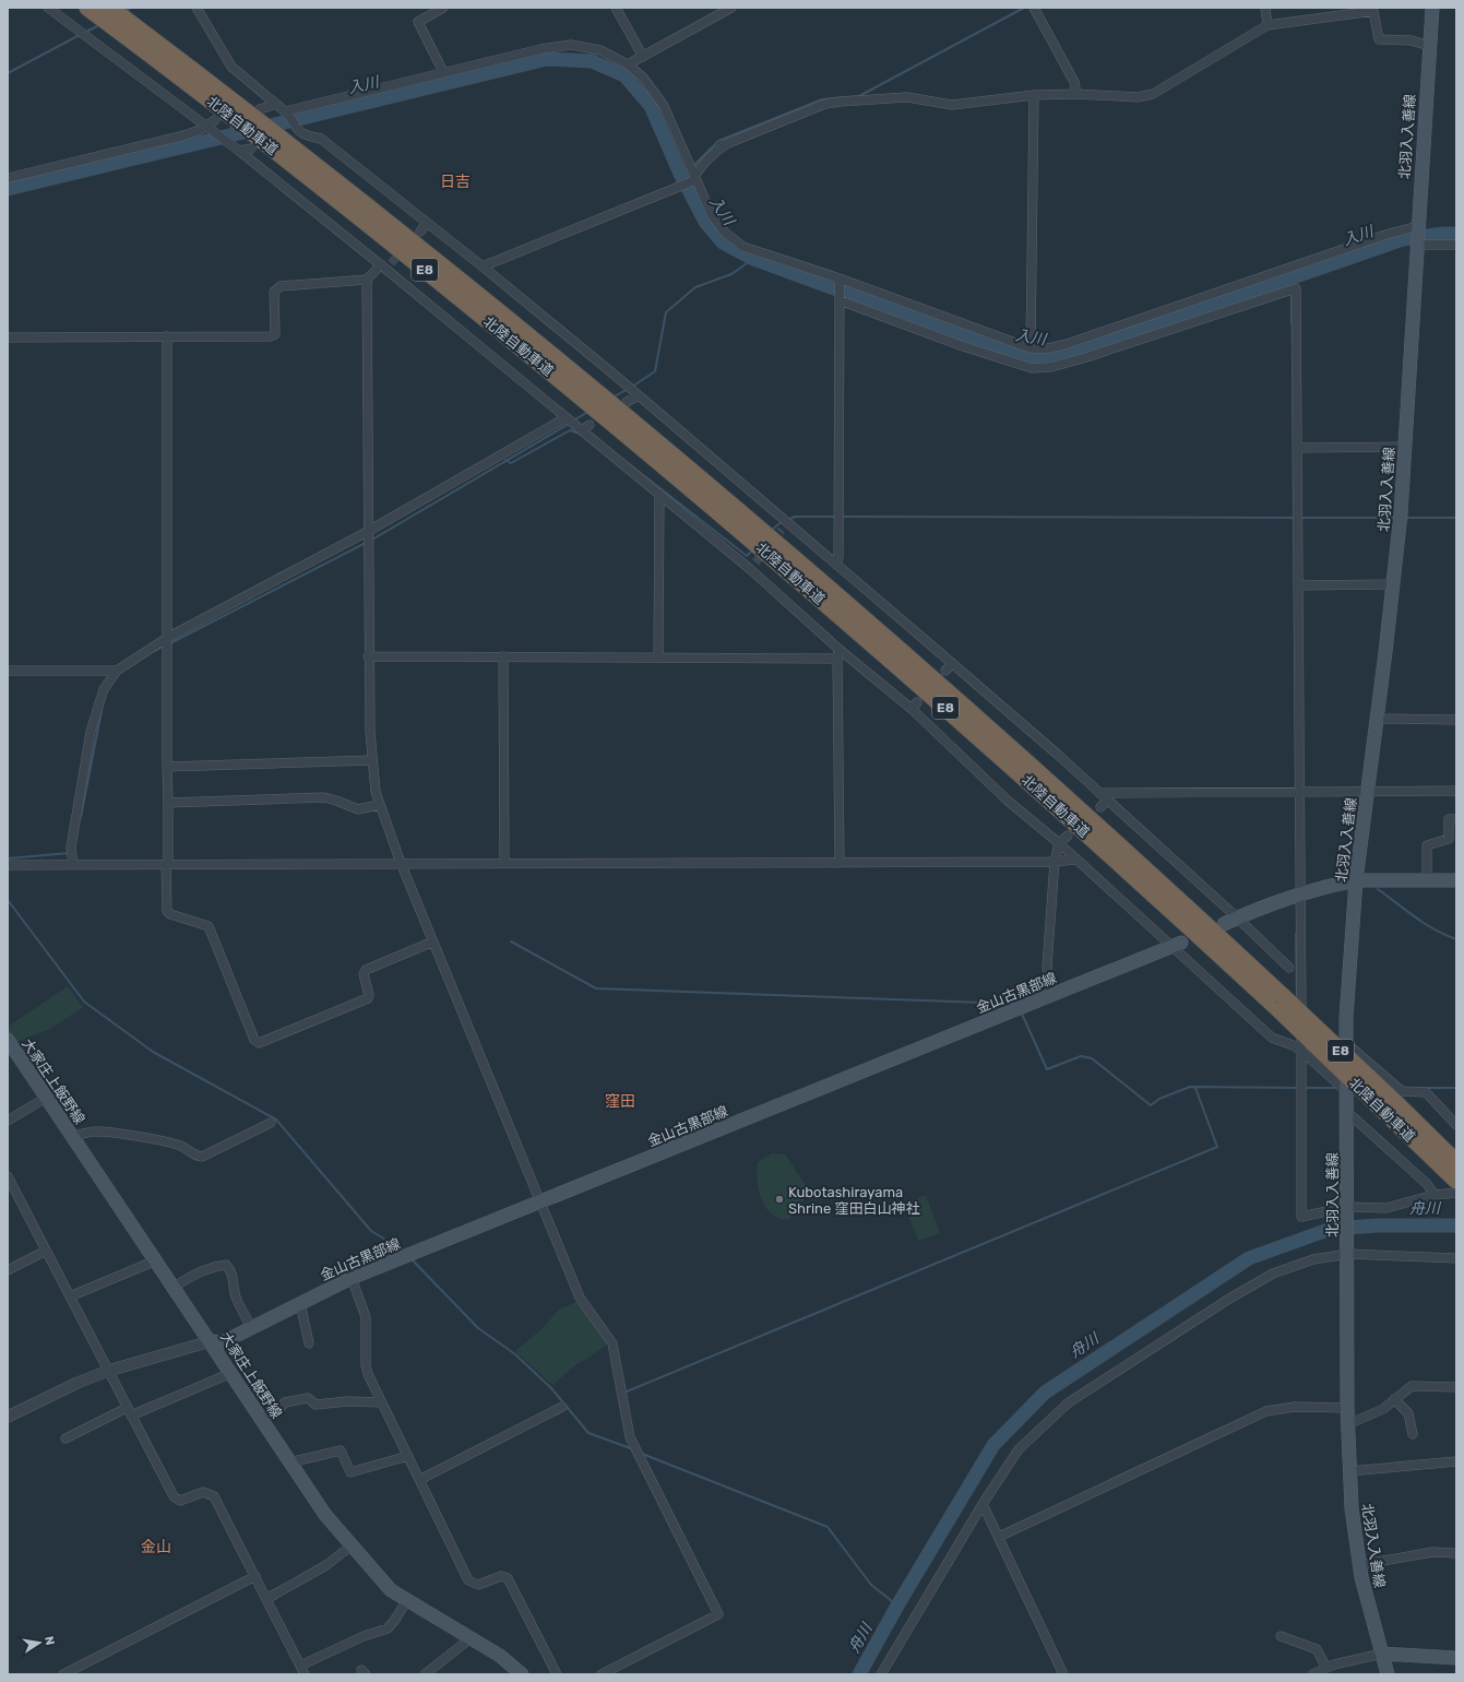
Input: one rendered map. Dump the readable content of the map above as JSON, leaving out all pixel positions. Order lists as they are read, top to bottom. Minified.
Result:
{"streets":{"highway":["北陸自動車道","E8"],"main road":["北羽入入善線","金山古黒部線","大家庄上飯野線"]},"crossings":[["金山古黒部線","大家庄上飯野線"]],"districts":["日吉","窪田","金山"],"water":["入川","舟川"],"places":["Kubotashirayama Shrine 窪田白山神社"],"north":"right"}
